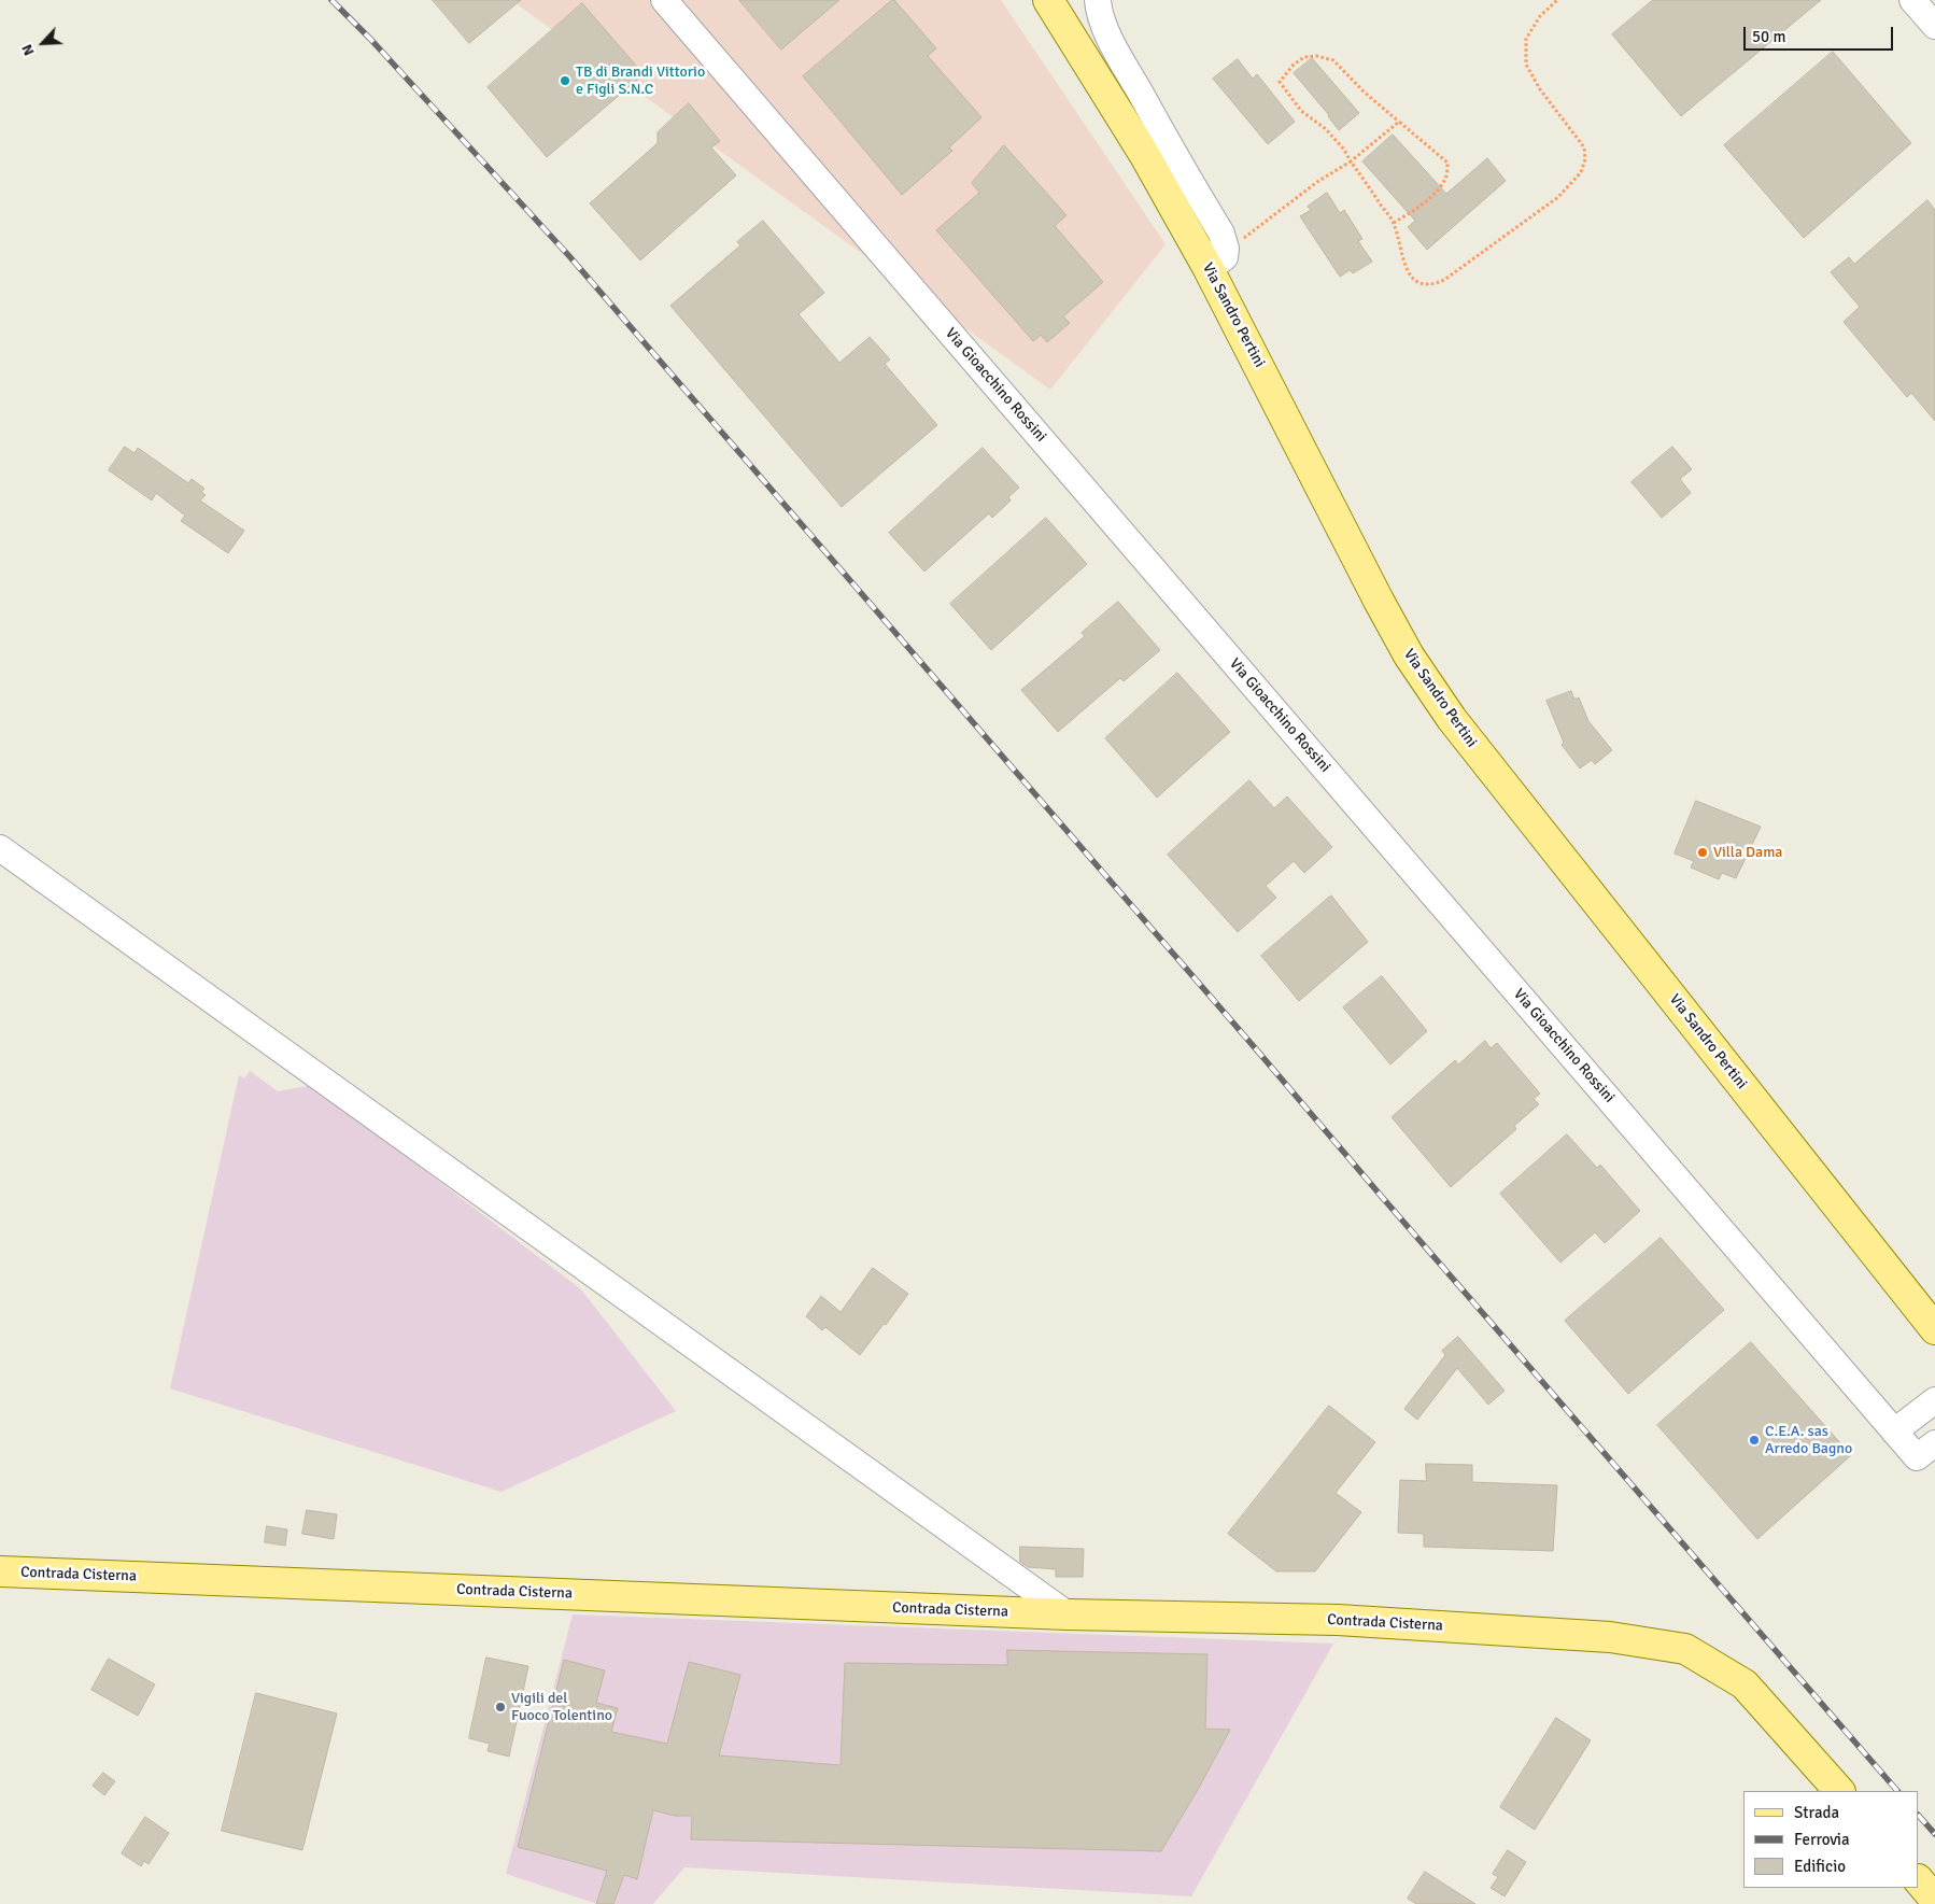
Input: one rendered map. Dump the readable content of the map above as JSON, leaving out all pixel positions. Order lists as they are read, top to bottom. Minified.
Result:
{"streets":{"main road":["Via Sandro Pertini","Contrada Cisterna"],"street":["Via Gioacchino Rossini"]},"places":["TB di Brandi Vittorio e Figli S.N.C","Villa Dama","C.E.A. sas Arredo Bagno","Vigili del Fuoco Tolentino"],"legend":["Strada","Ferrovia","Edificio"],"scale_bar":"50 m","north":"bottom left"}
